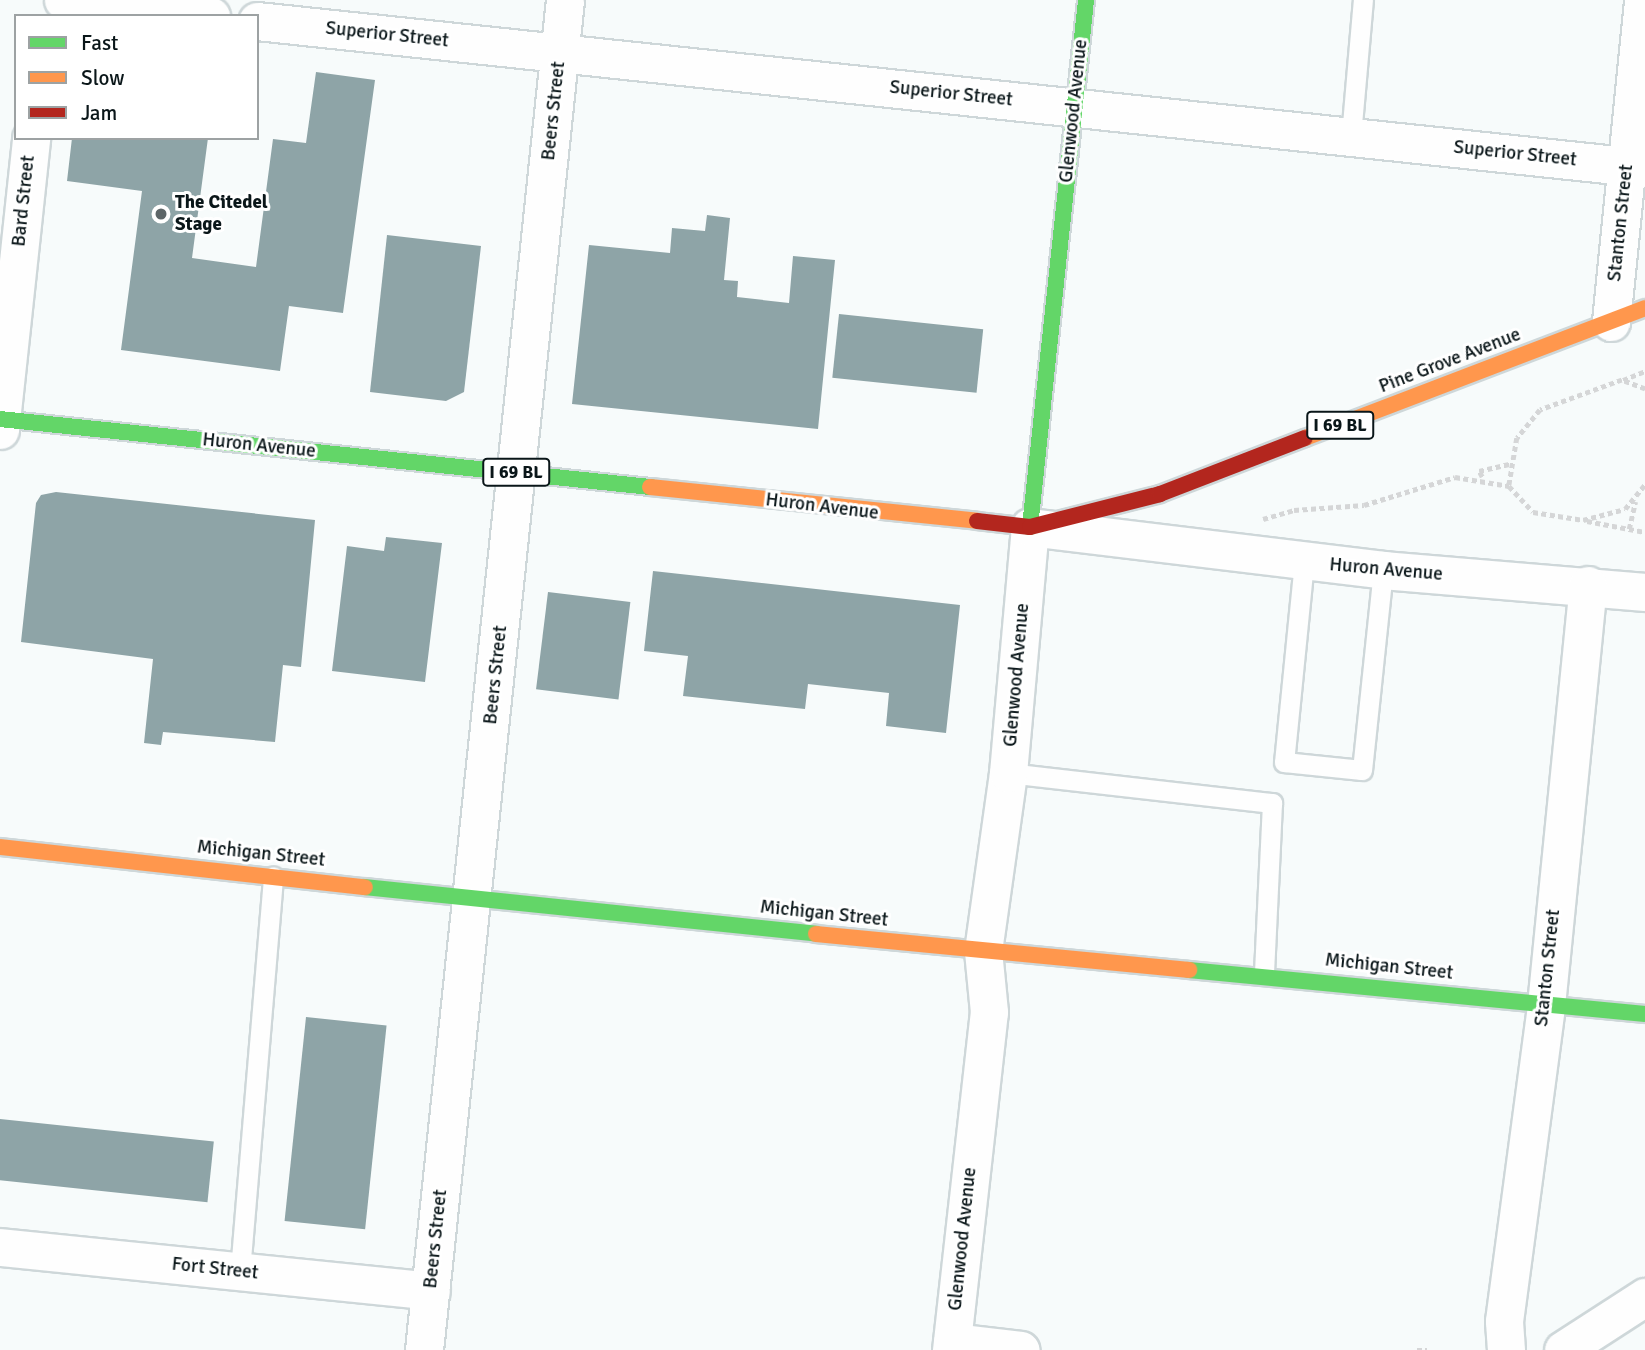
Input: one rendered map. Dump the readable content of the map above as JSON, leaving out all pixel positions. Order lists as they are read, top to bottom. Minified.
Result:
{"streets":{"street":["Superior Street","Beers Street","Glenwood Avenue","Bard Street","Stanton Street","Pine Grove Avenue","I 69 BL","Huron Avenue","Michigan Street","Fort Street"]},"crossings":[["Superior Street","Beers Street"],["Superior Street","Glenwood Avenue"],["Superior Street","Stanton Street"],["Beers Street","Huron Avenue"],["Beers Street","Michigan Street"],["Beers Street","Fort Street"],["Glenwood Avenue","Pine Grove Avenue"],["Glenwood Avenue","Huron Avenue"],["Glenwood Avenue","Michigan Street"],["Bard Street","Huron Avenue"],["Stanton Street","Pine Grove Avenue"],["Stanton Street","Huron Avenue"],["Stanton Street","Michigan Street"],["Pine Grove Avenue","Huron Avenue"]],"places":["The Citedel Stage"],"legend":["Fast","Slow","Jam"]}
